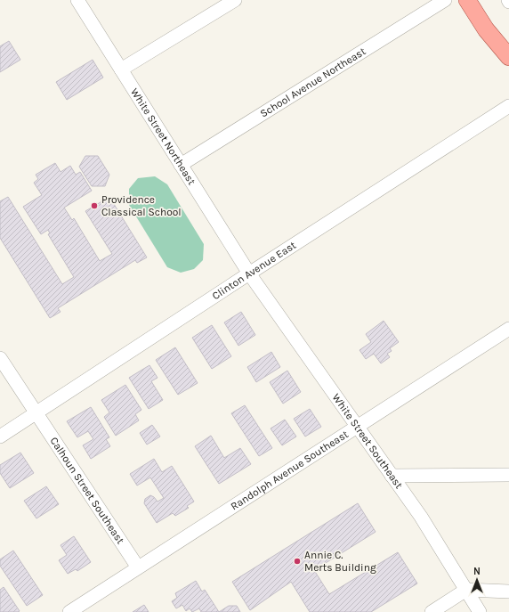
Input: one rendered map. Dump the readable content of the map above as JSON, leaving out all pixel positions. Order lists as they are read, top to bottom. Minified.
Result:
{"streets":{"street":["School Avenue Northeast","White Street Northeast","Clinton Avenue East","White Street Southeast","Randolph Avenue Southeast","Calhoun Street Southeast"]},"crossings":[["School Avenue Northeast","White Street Northeast"],["White Street Northeast","Clinton Avenue East"],["White Street Northeast","White Street Southeast"],["Clinton Avenue East","White Street Southeast"],["Clinton Avenue East","Calhoun Street Southeast"],["White Street Southeast","Randolph Avenue Southeast"],["Randolph Avenue Southeast","Calhoun Street Southeast"]],"places":["Providence Classical School","Annie C. Merts Building"],"north":"top"}
